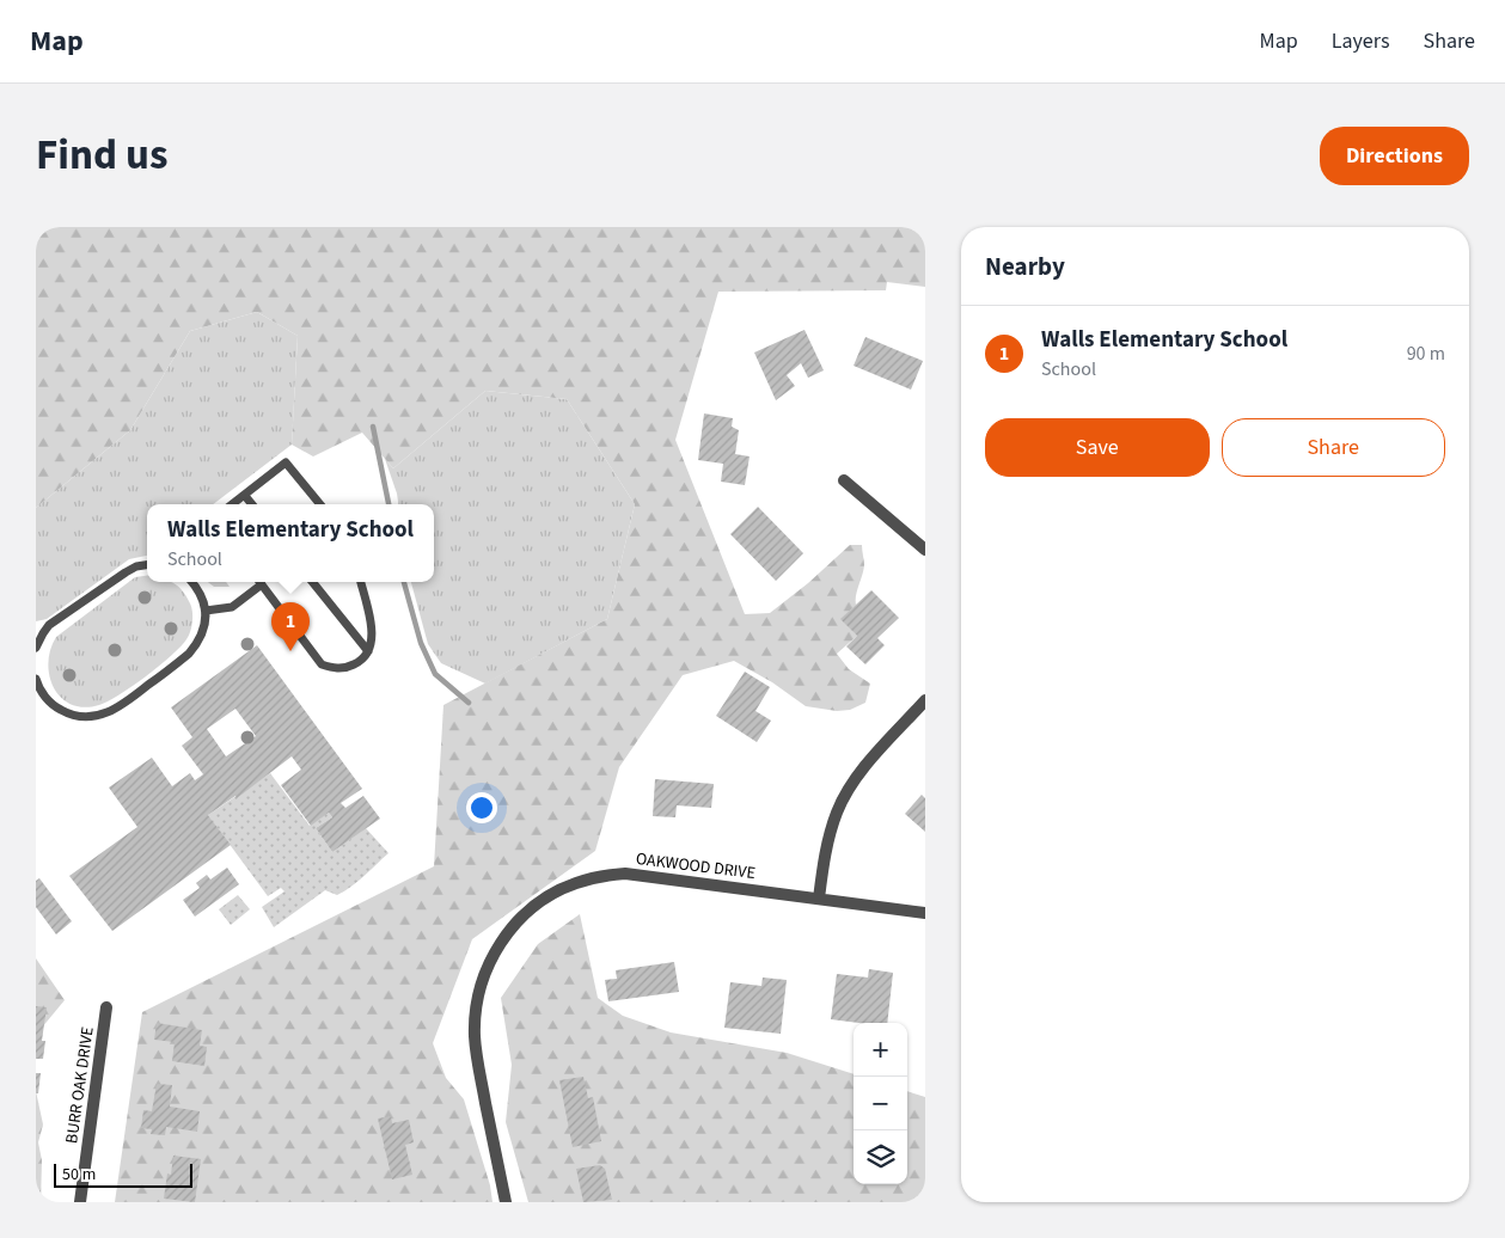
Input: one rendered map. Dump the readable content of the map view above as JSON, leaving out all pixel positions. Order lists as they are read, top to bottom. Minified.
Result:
{"streets":{"street":["OAKWOOD DRIVE","BURR OAK DRIVE"]},"scale_bar":"50 m","page":{"header":"Map","nav":["Map","Layers","Share"],"title":"Find us","buttons":["Directions",["Save","Share"]],"heading":"Nearby","list":[{"mark":"1","name":"Walls Elementary School","note":"School","value":"90 m"}],"popup":["Walls Elementary School","School"],"pins":"1","map_buttons":["+","−"],"scale":"50 m"}}
